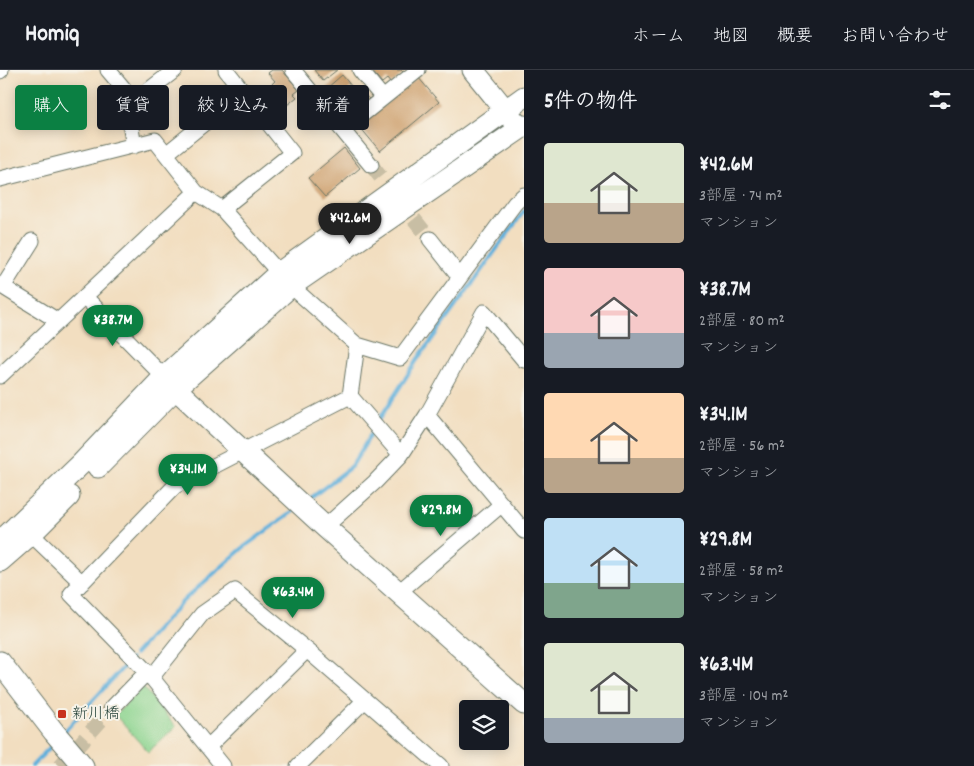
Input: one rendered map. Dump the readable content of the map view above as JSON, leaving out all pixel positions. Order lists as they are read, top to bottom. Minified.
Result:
{"places":{"transit":["新川橋"]},"page":{"header":"Homiq","nav":["ホーム","地図","概要","お問い合わせ"],"heading":"5件の物件","chip":["購入","賃貸","絞り込み","新着"],"list":[{"name":"¥42.6M","note":"3部屋 · 74 m² · マンション"},{"name":"¥38.7M","note":"2部屋 · 80 m² · マンション"},{"name":"¥34.1M","note":"2部屋 · 56 m² · マンション"},{"name":"¥29.8M","note":"2部屋 · 58 m² · マンション"},{"name":"¥63.4M","note":"3部屋 · 104 m² · マンション"}],"price":["¥42.6M","¥38.7M","¥34.1M","¥29.8M","¥63.4M"]}}
